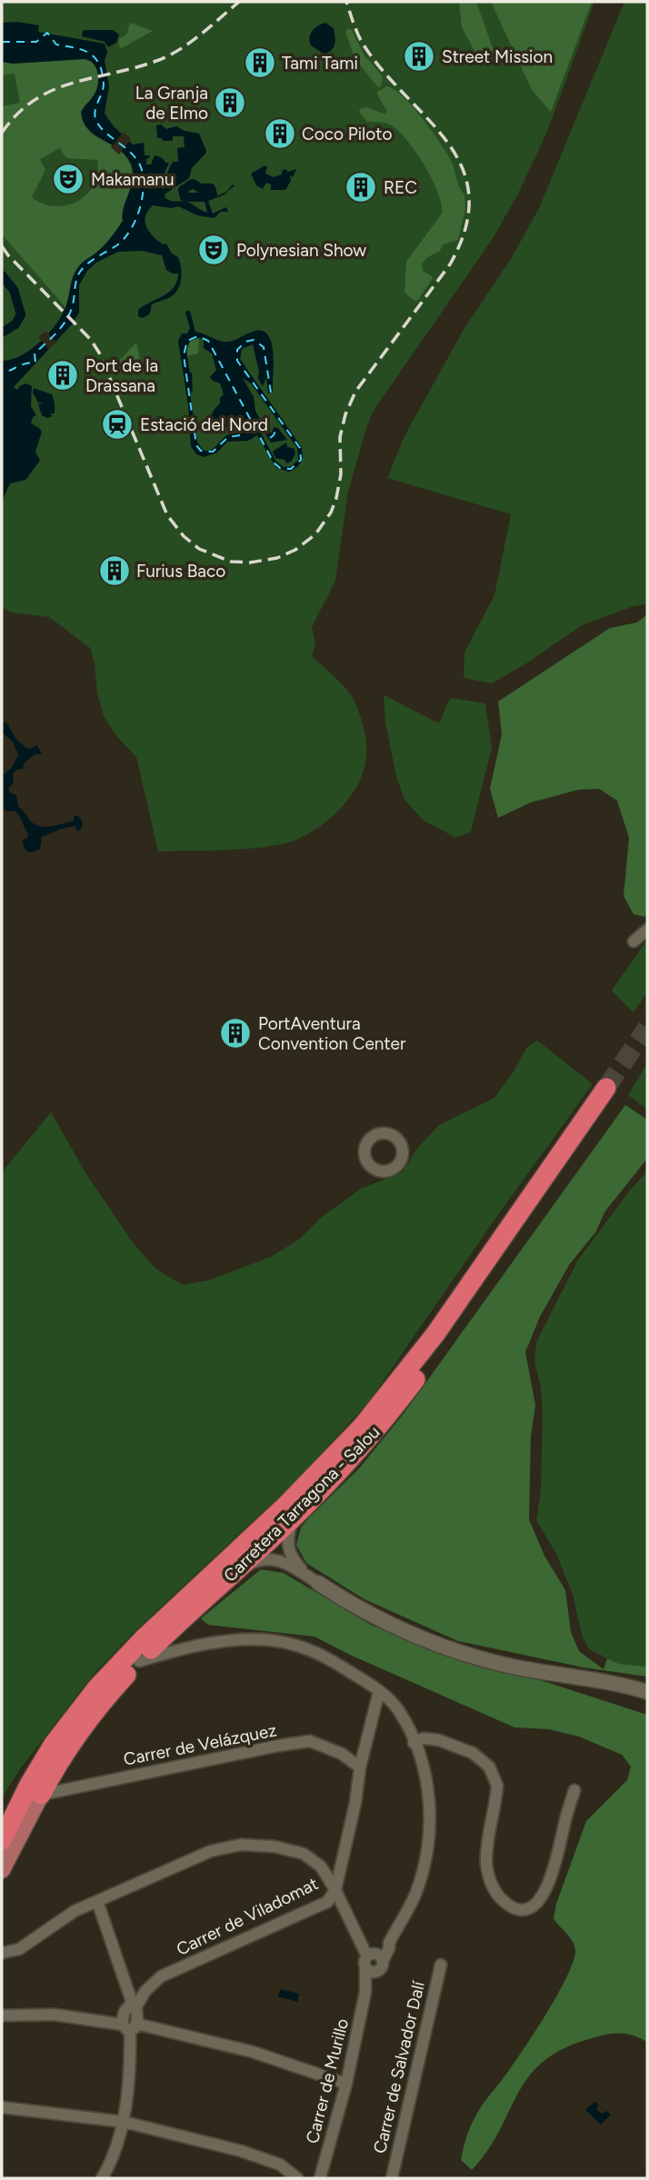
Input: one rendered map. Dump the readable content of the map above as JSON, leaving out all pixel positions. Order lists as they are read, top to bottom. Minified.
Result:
{"streets":{"highway":["Carretera Tarragona - Salou"],"street":["Carrer de Velázquez","Carrer de Viladomat","Carrer de Salvador Dalí","Carrer de Murillo"]},"crossings":[["Carretera Tarragona - Salou","Carrer de Velázquez"],["Carretera Tarragona - Salou","Carrer de Murillo"],["Carrer de Velázquez","Carrer de Viladomat"],["Carrer de Viladomat","Carrer de Murillo"]],"places":{"building":["Street Mission","Tami Tami","La Granja de Elmo","Coco Piloto","REC","Port de la Drassana","Furius Baco","PortAventura Convention Center"],"theatre":["Makamanu","Polynesian Show"],"station":["Estació del Nord"]}}
